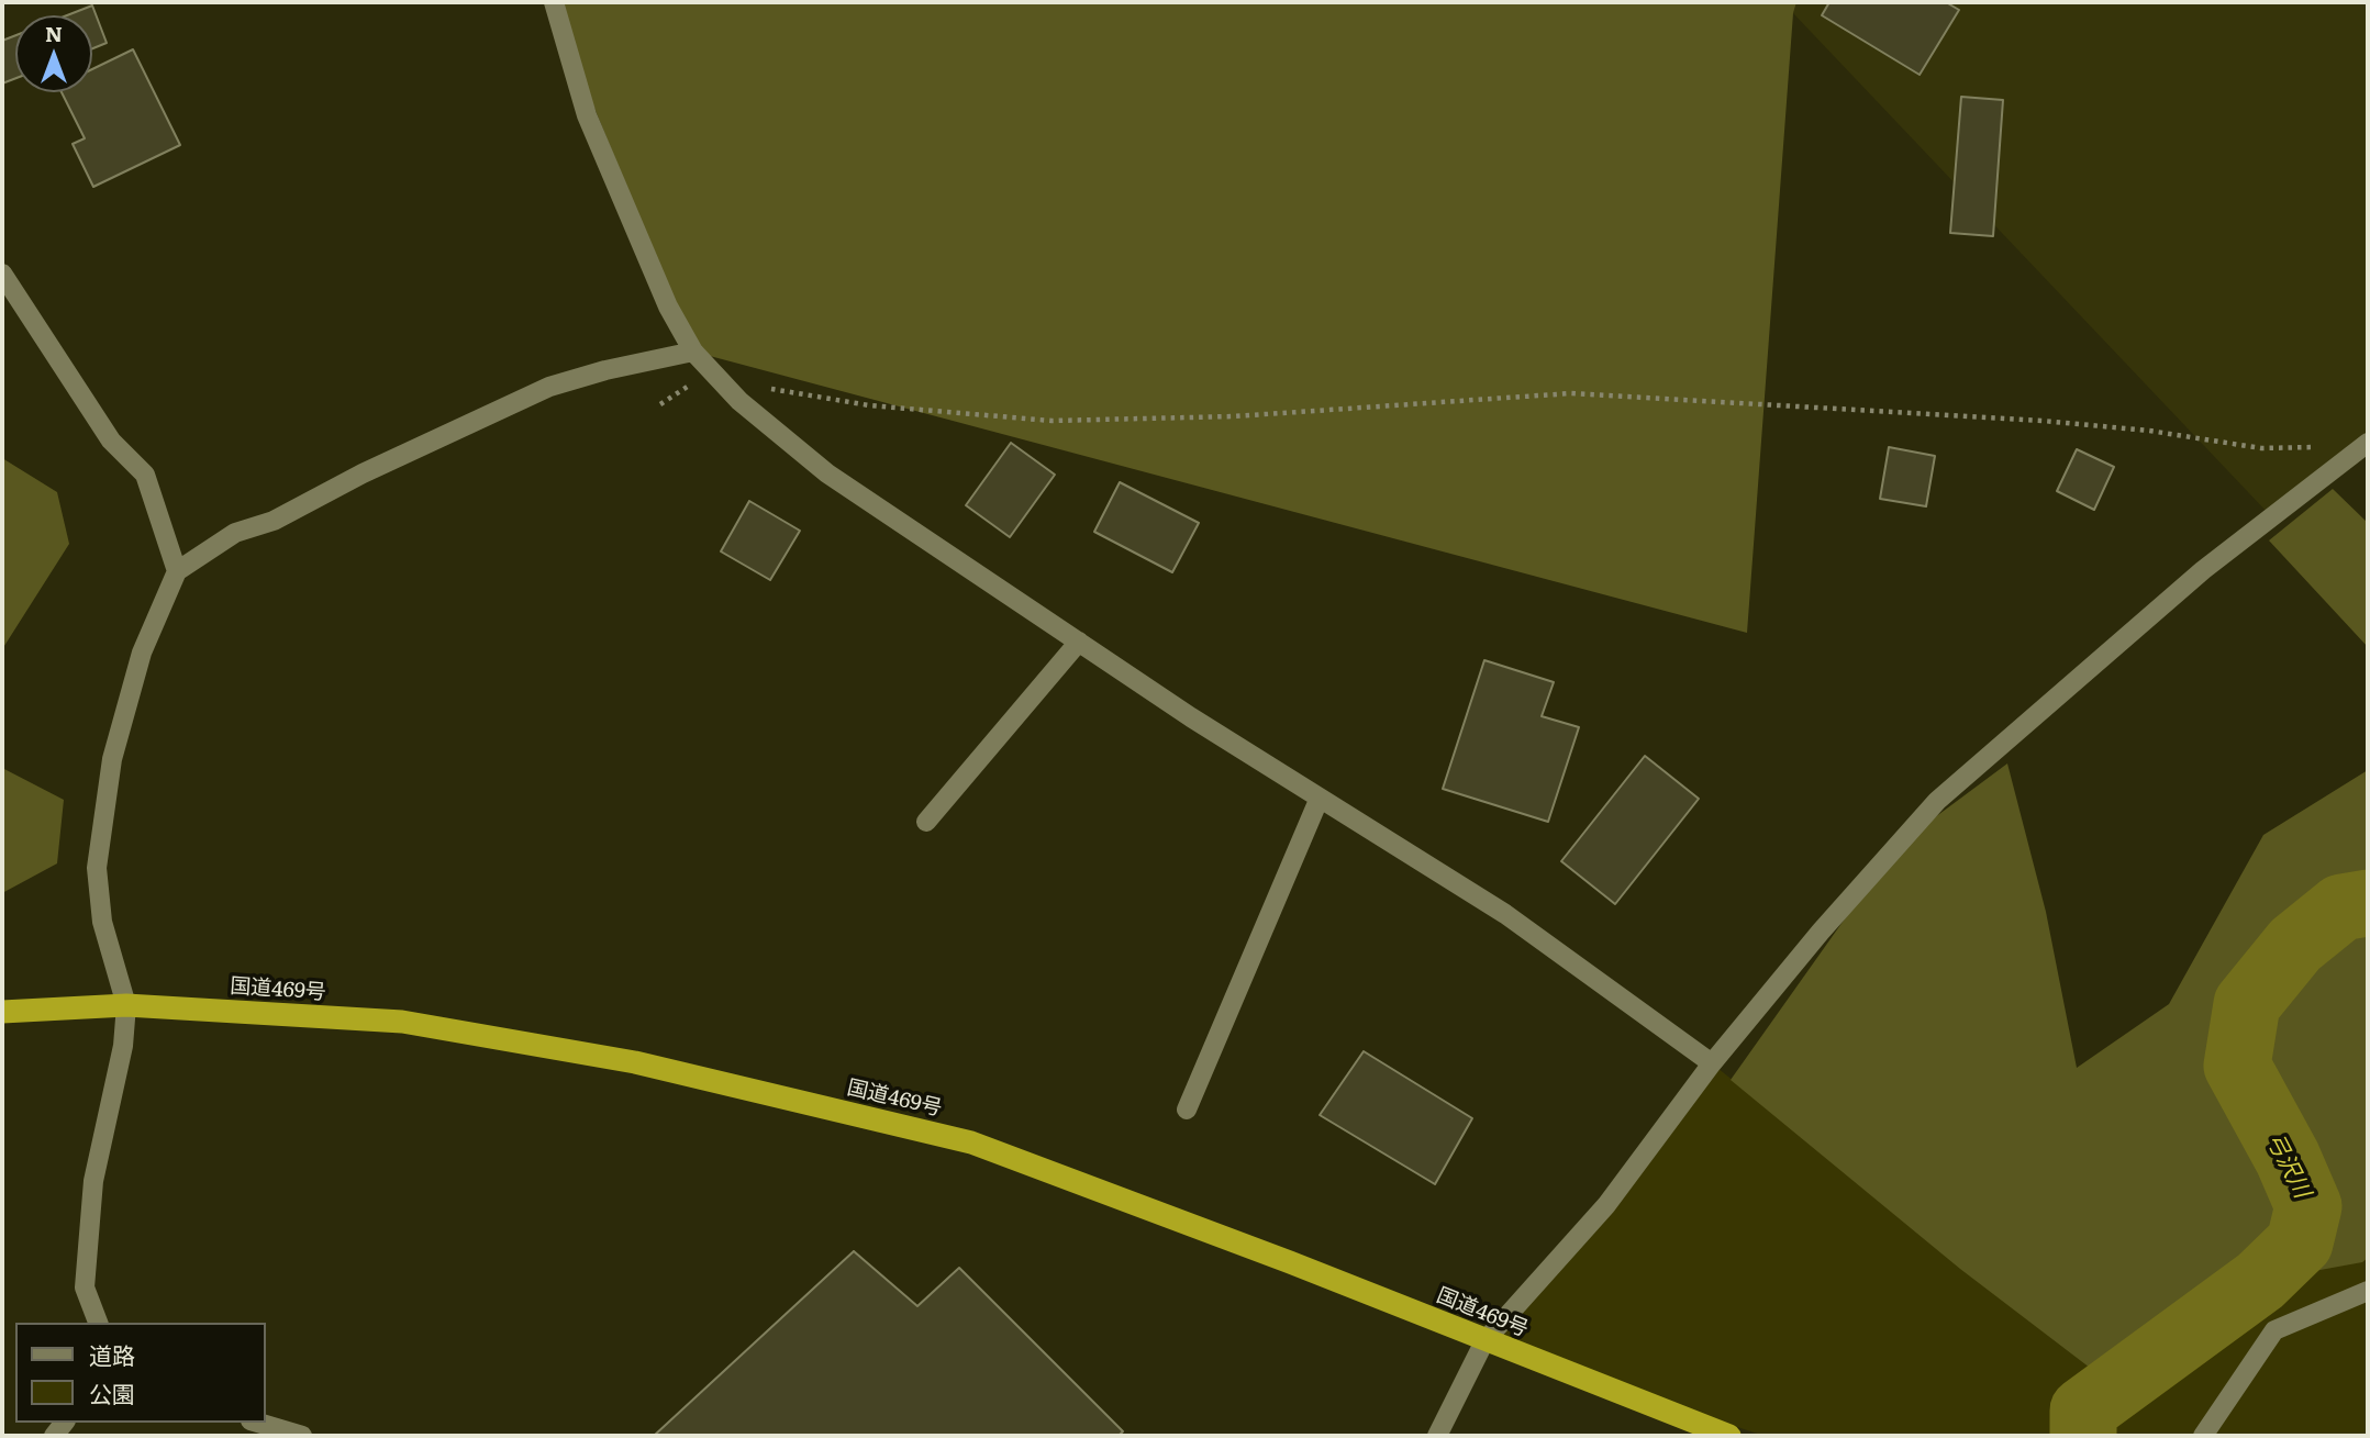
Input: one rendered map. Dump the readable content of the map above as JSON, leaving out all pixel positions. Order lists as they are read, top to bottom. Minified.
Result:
{"streets":{"highway":["国道469号"]},"water":["弓沢川"],"legend":["道路","公園"],"north":"top"}
